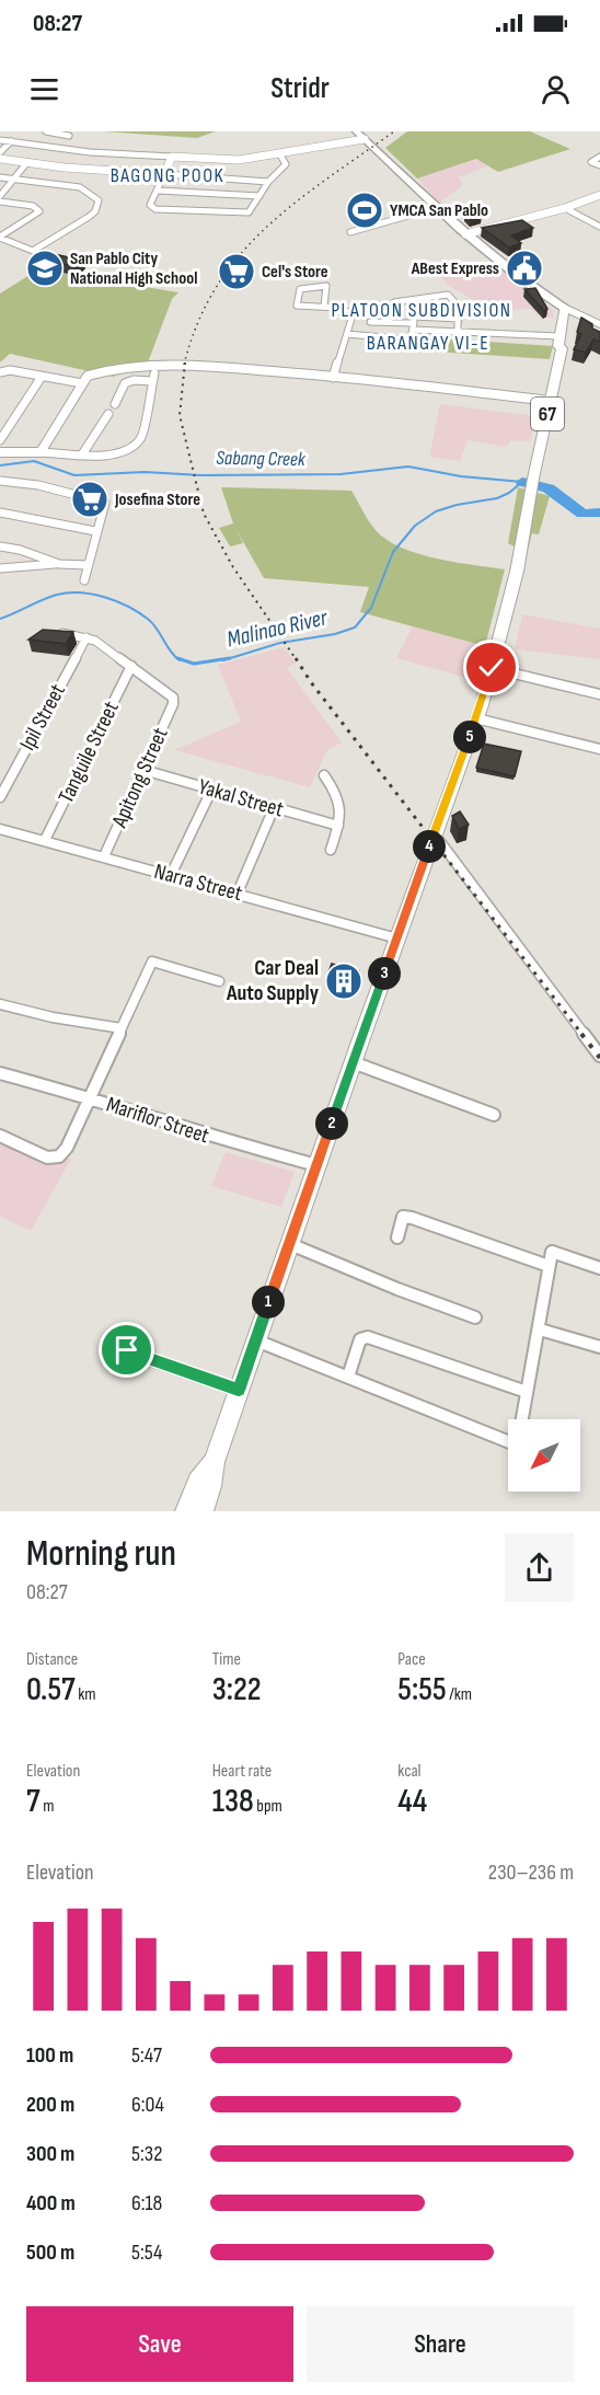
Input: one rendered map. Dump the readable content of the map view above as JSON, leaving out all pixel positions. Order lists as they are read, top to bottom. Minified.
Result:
{"streets":{"main road":["67"],"street":["Ipil Street","Tanguile Street","Apitong Street","Yakal Street","Narra Street","Mariflor Street"]},"crossings":[["67","Narra Street"],["67","Mariflor Street"],["Tanguile Street","Apitong Street"],["Tanguile Street","Narra Street"],["Apitong Street","Yakal Street"],["Apitong Street","Narra Street"]],"districts":["BAGONG POOK","PLATOON SUBDIVISION","BARANGAY VI-E"],"water":["Sabang Creek","Malinao River"],"places":{"sports":["YMCA San Pablo"],"school or university":["San Pablo City National High School"],"public building":["ABest Express"],"supermarket":["Cel's Store","Josefina Store"],"building":["Car Deal Auto Supply"]},"north":"bottom left","page":{"status":"08:27","header":"Stridr","pins":["5","4","3","2","1"],"heading":["Morning run","08:27"],"stats":[["Distance","0.57 km"],["Time","3:22"],["Pace","5:55 /km"],["Elevation","7 m"],["Heart rate","138 bpm"],["kcal","44"]],"chart":["Elevation","230–236 m"],"list":[{"name":"100 m","note":"5:47"},{"name":"200 m","note":"6:04"},{"name":"300 m","note":"5:32"},{"name":"400 m","note":"6:18"},{"name":"500 m","note":"5:54"}],"buttons":["Save","Share"]}}
